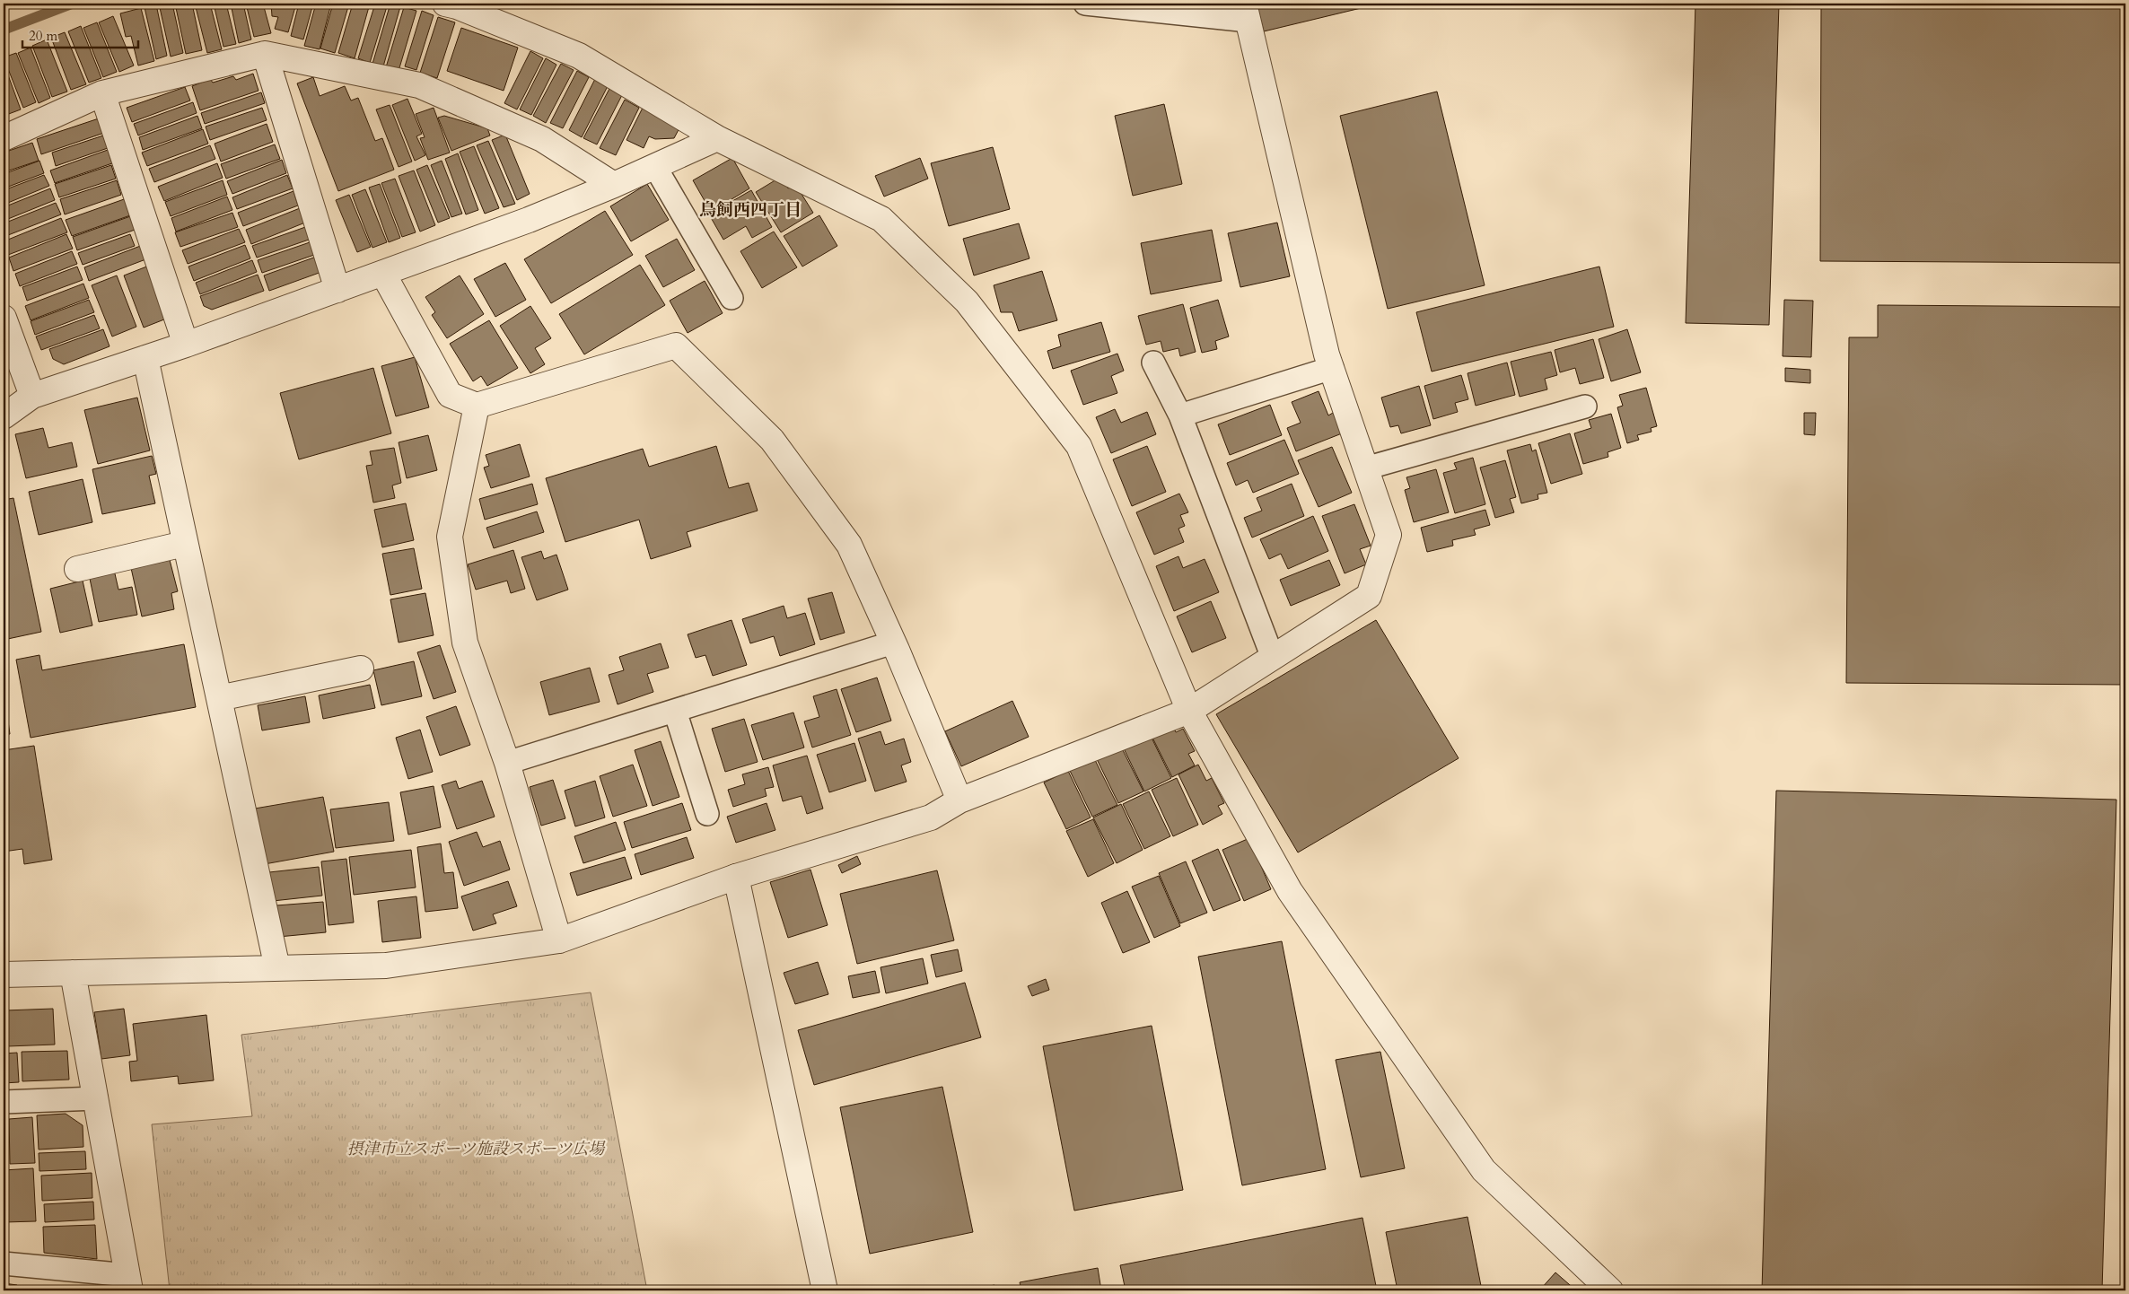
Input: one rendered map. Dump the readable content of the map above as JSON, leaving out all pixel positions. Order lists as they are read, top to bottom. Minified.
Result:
{"districts":["鳥飼西四丁目"],"parks":["摂津市立スポーツ施設スポーツ広場"],"scale_bar":"20 m"}
